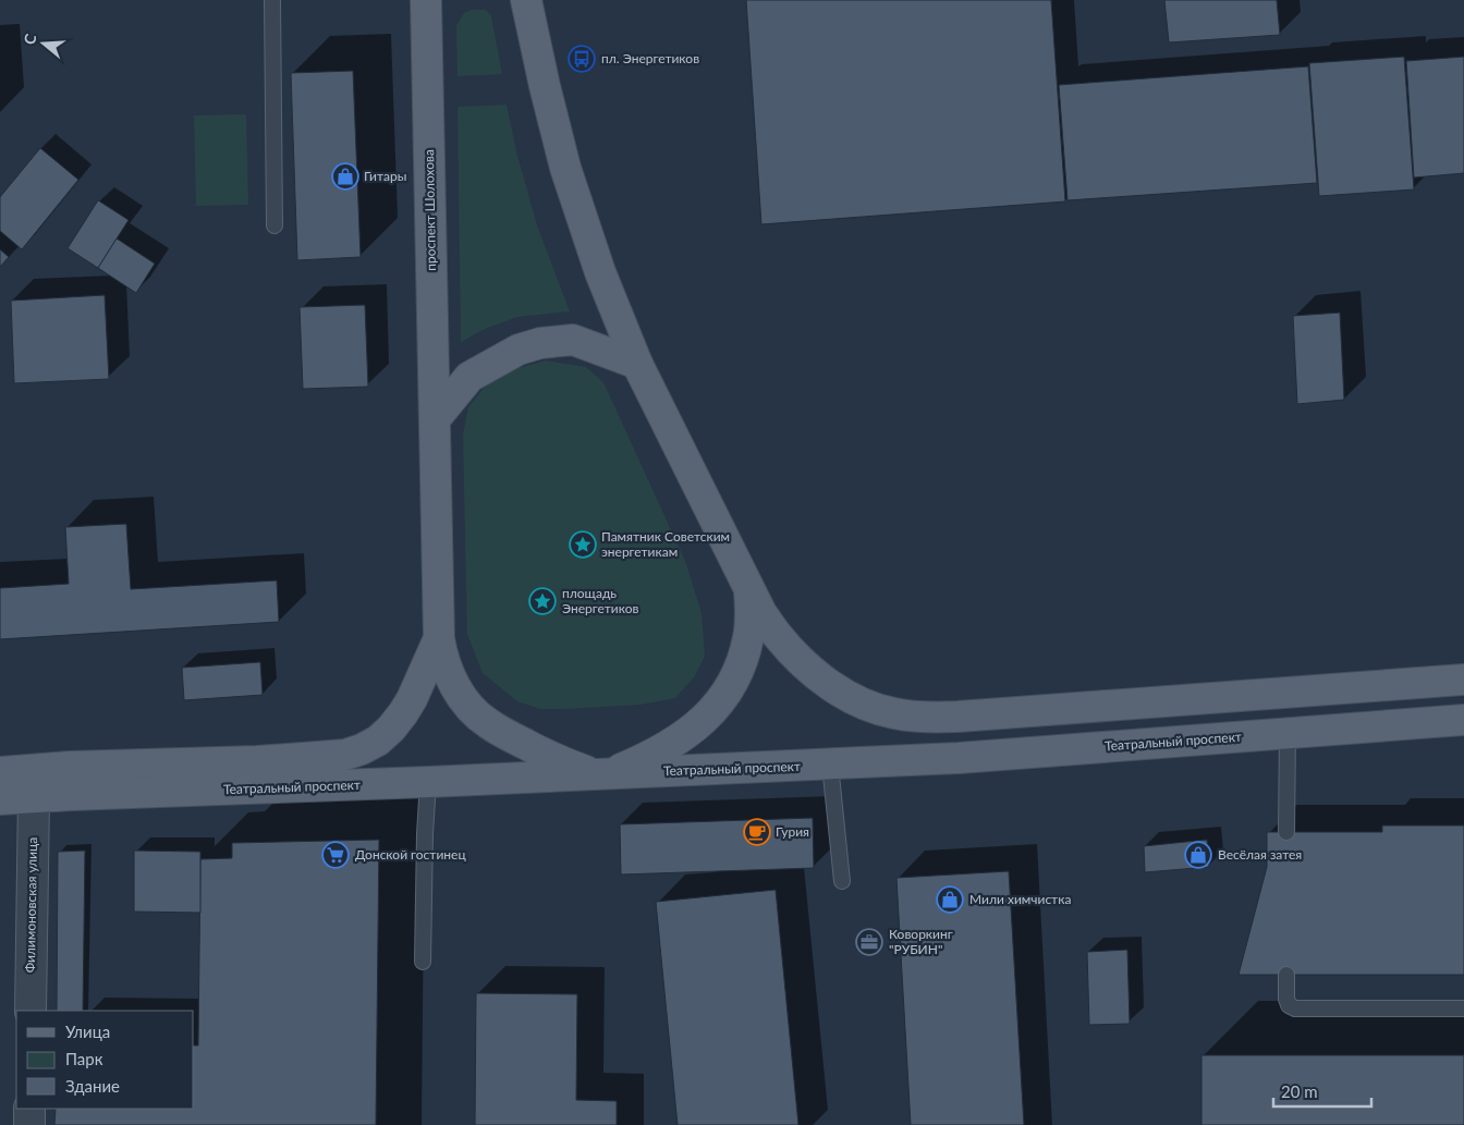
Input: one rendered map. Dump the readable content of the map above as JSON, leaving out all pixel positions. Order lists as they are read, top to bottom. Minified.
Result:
{"streets":{"main road":["проспект Шолохова","Театральный проспект"],"street":["Филимоновская улица"]},"crossings":[["Театральный проспект","Филимоновская улица"]],"places":{"bus stop":["пл. Энергетиков"],"shop":["Гитары","Весёлая затея","Мили химчистка"],"place":["Памятник Советским энергетикам","площадь Энергетиков"],"cafe":["Гурия"],"supermarket":["Донской гостинец"],"office":["Коворкинг \"РУБИН\""]},"legend":["Улица","Парк","Здание"],"scale_bar":"20 m","north":"left"}
